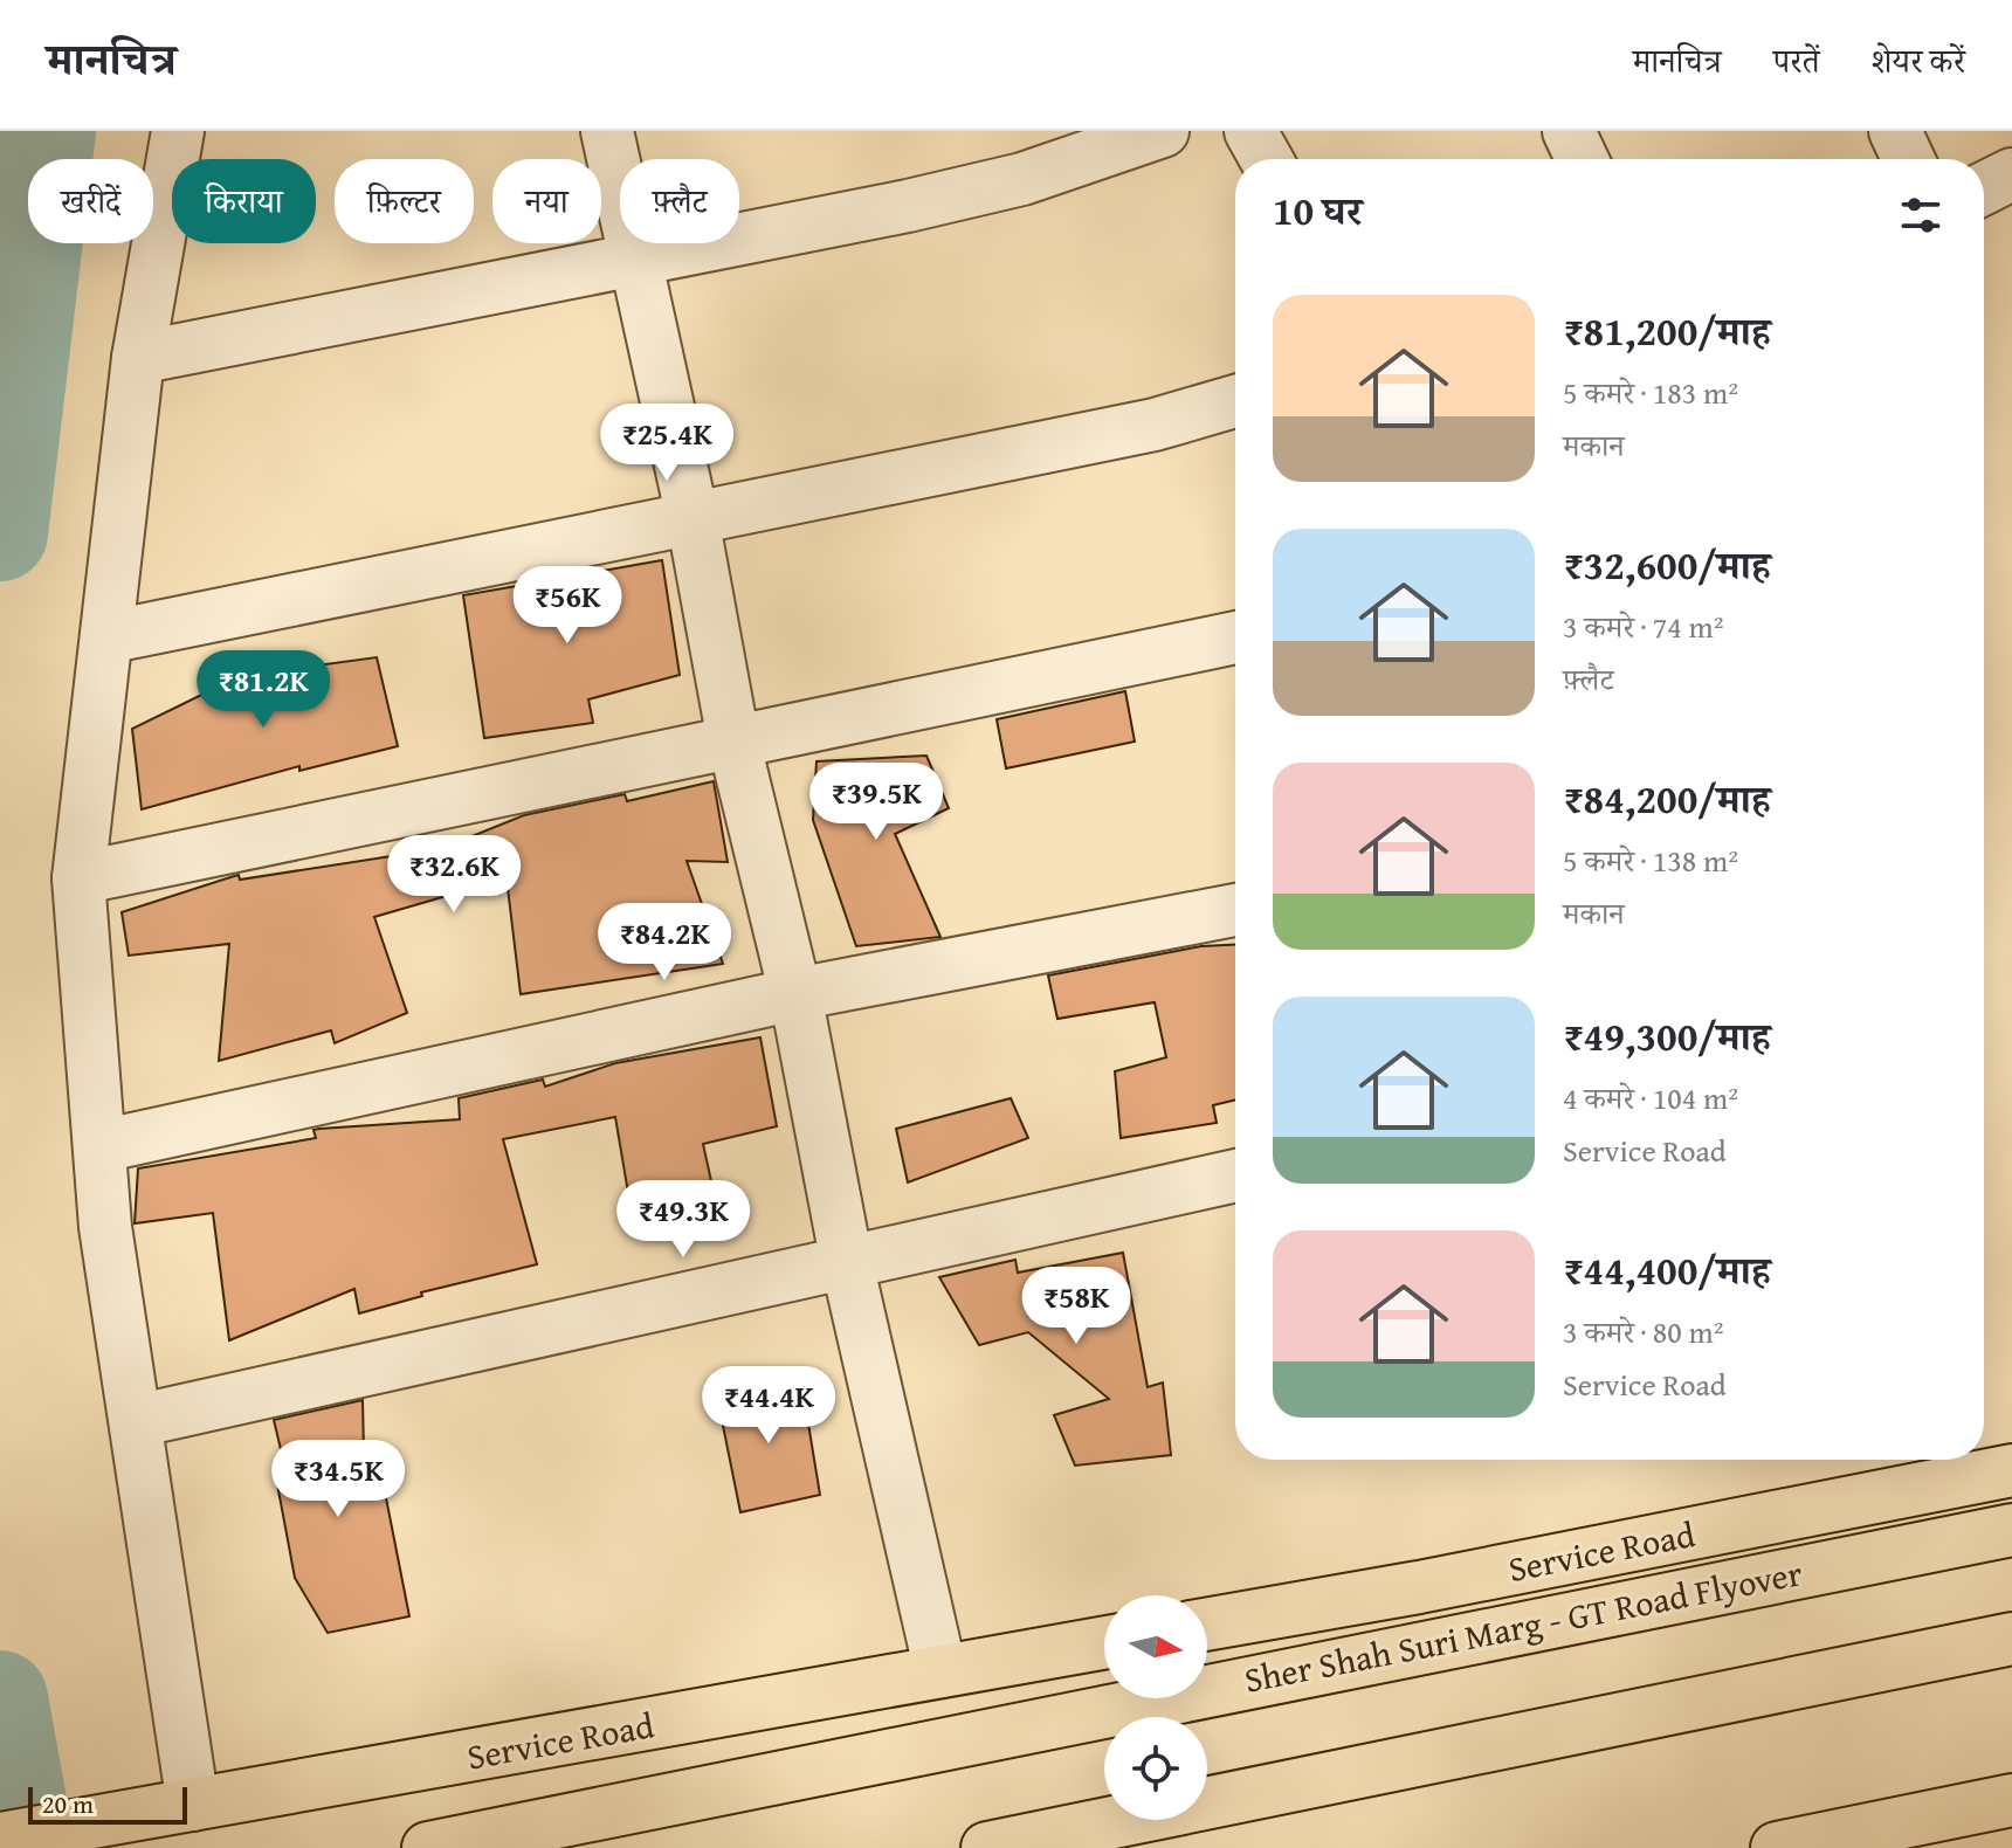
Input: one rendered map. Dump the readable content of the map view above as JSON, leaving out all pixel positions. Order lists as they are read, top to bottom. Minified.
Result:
{"streets":{"main road":["Service Road","Sher Shah Suri Marg - GT Road Flyover"]},"scale_bar":"20 m","north":"right","page":{"header":"मानचित्र","nav":["मानचित्र","परतें","शेयर करें"],"chip":["खरीदें","किराया","फ़िल्टर","नया","फ़्लैट"],"heading":"10 घर","list":[{"name":"₹81,200/माह","note":"5 कमरे · 183 m² · मकान"},{"name":"₹32,600/माह","note":"3 कमरे · 74 m² · फ़्लैट"},{"name":"₹84,200/माह","note":"5 कमरे · 138 m² · मकान"},{"name":"₹49,300/माह","note":"4 कमरे · 104 m² · Service Road"},{"name":"₹44,400/माह","note":"3 कमरे · 80 m² · Service Road"}],"price":["₹25.4K","₹56K","₹81.2K","₹39.5K","₹32.6K","₹84.2K","₹49.3K","₹58K","₹44.4K","₹34.5K"],"scale":"20 m"}}
